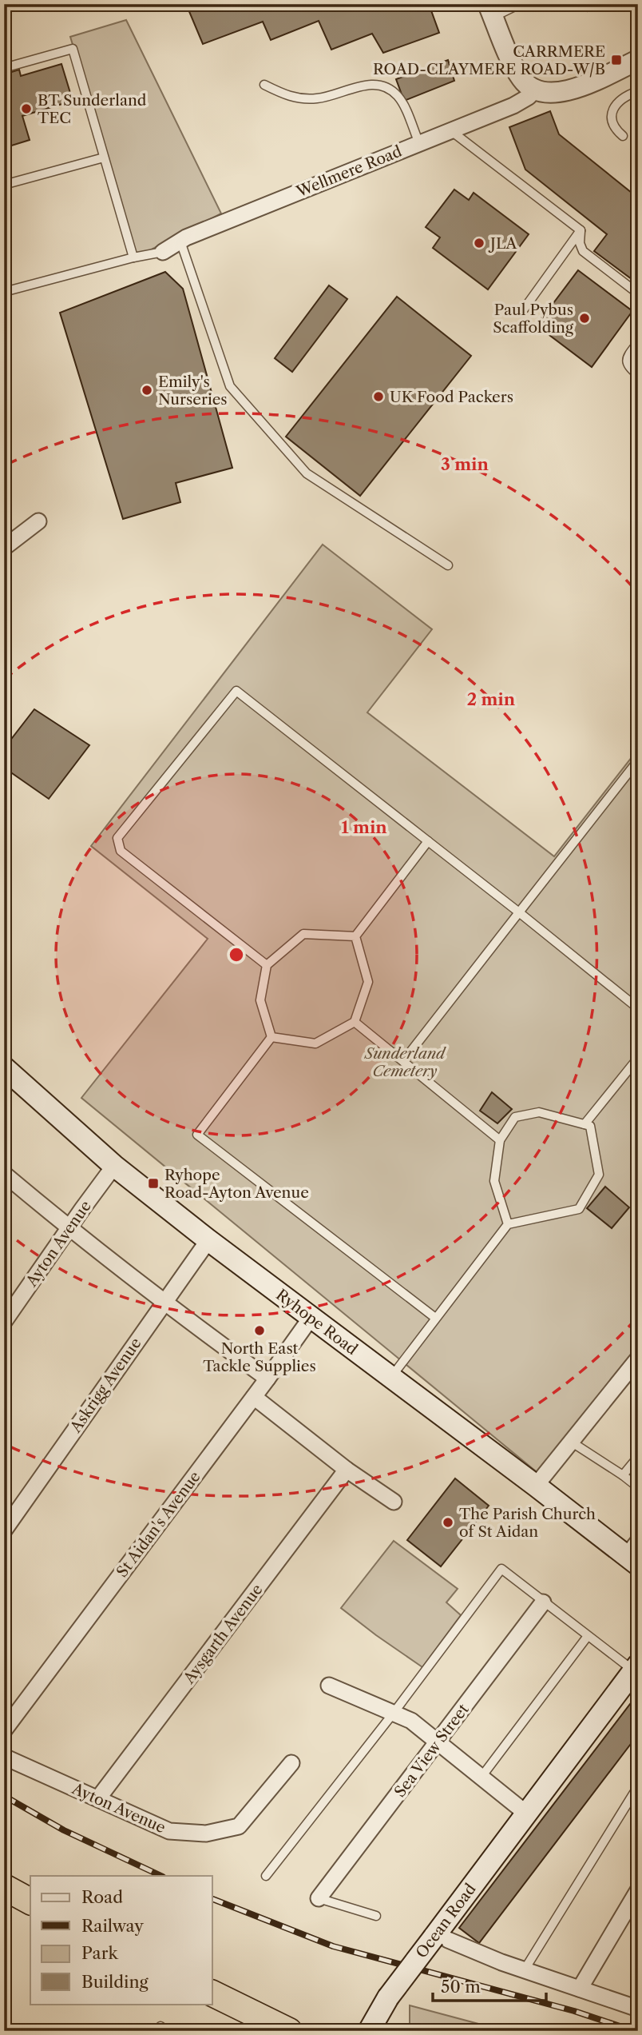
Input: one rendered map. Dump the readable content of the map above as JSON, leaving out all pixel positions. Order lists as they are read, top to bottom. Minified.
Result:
{"streets":{"main road":["Ryhope Road","Ocean Road"],"street":["Wellmere Road","Ayton Avenue","Askrigg Avenue","St Aidan's Avenue","Aysgarth Avenue","Sea View Street"]},"crossings":[["Ayton Avenue","Ryhope Road"],["Ayton Avenue","Aysgarth Avenue"],["Ryhope Road","Askrigg Avenue"],["Ryhope Road","St Aidan's Avenue"]],"parks":["Sunderland Cemetery"],"places":{"transit":["CARRMERE ROAD-CLAYMERE ROAD-W/B","Ryhope Road-Ayton Avenue"],"other":["BT Sunderland TEC","JLA","Paul Pybus Scaffolding","Emily's Nurseries","UK Food Packers","North East Tackle Supplies","The Parish Church of St Aidan"]},"legend":["Road","Railway","Park","Building"],"scale_bar":"50 m","rings":["3 min","2 min","1 min"]}
